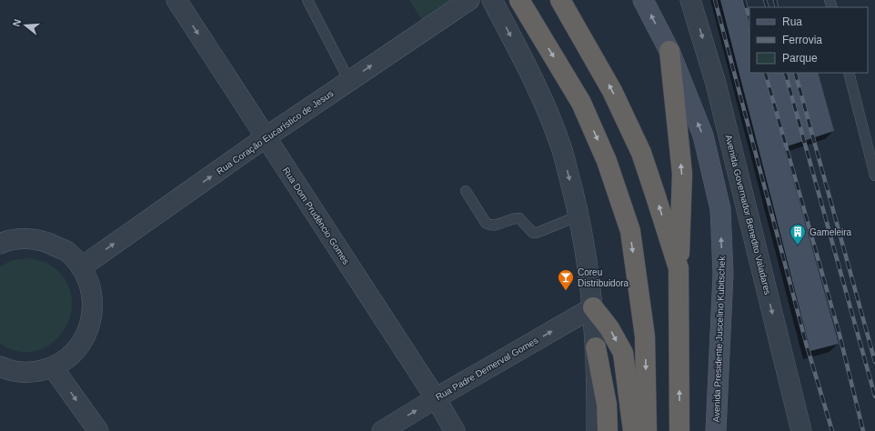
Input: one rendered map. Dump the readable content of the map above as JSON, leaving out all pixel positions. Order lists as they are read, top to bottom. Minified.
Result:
{"streets":{"main road":["Avenida Presidente Juscelino Kubitschek"],"street":["Rua Coração Eucarístico de Jesus","Avenida Governador Benedito Valadares","Rua Dom Prudêncio Gomes","Rua Padre Demerval Gomes"]},"crossings":[["Rua Coração Eucarístico de Jesus","Rua Dom Prudêncio Gomes"],["Rua Dom Prudêncio Gomes","Rua Padre Demerval Gomes"]],"one_way":["Rua Coração Eucarístico de Jesus","Avenida Presidente Juscelino Kubitschek","Rua Padre Demerval Gomes"],"places":{"building":["Gameleira"],"bar":["Coreu Distribuidora"]},"legend":["Rua","Ferrovia","Parque"],"north":"left"}
